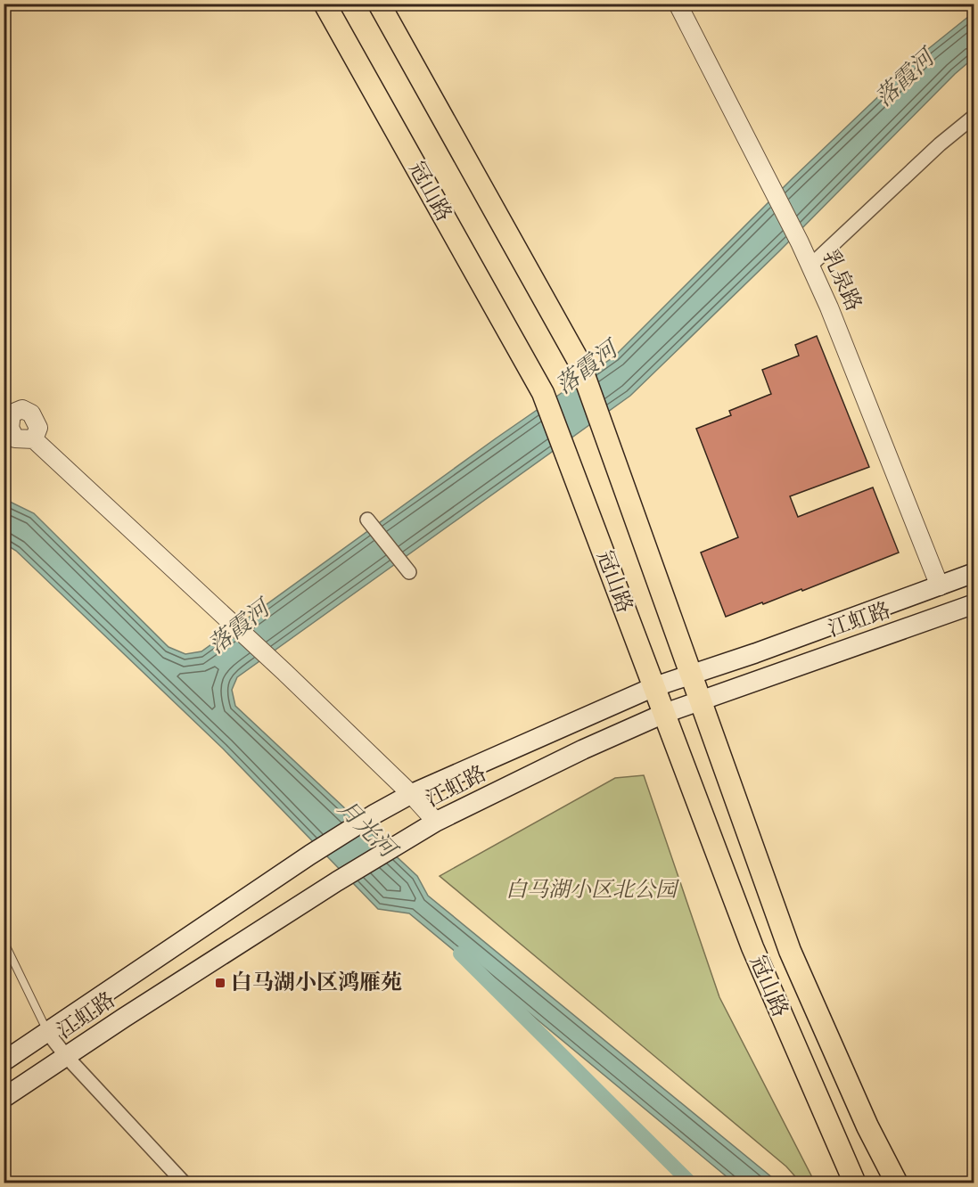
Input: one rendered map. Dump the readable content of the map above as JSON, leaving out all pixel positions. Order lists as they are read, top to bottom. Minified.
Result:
{"streets":{"main road":["冠山路","江虹路"],"street":["乳泉路"]},"crossings":[["冠山路","江虹路"],["乳泉路","江虹路"]],"water":["落霞河","月光河"],"parks":["白马湖小区北公园"],"places":{"transit":["白马湖小区鸿雁苑"]}}
